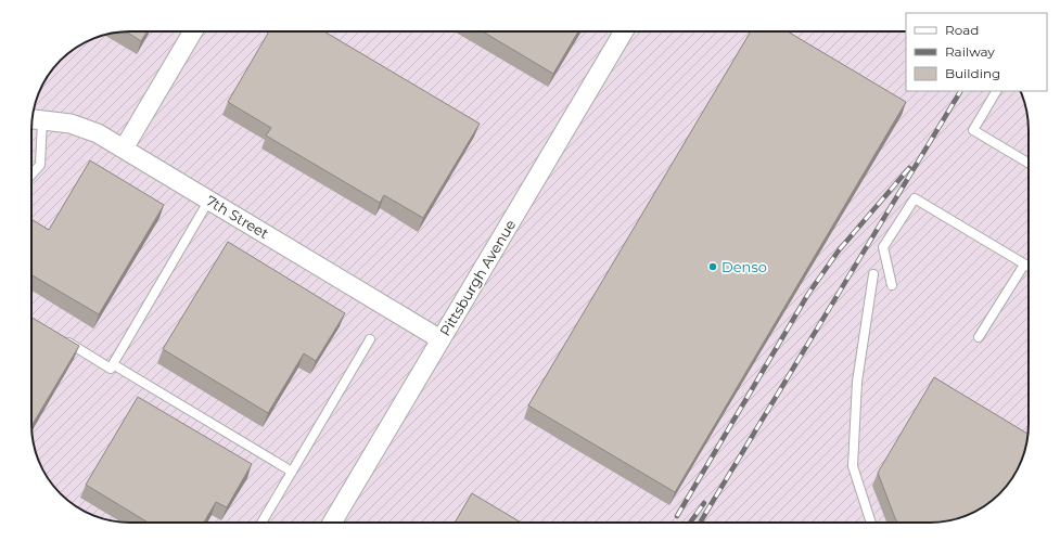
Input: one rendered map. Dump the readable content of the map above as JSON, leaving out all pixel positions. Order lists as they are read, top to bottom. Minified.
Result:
{"streets":{"street":["7th Street","Pittsburgh Avenue"]},"crossings":[["7th Street","Pittsburgh Avenue"]],"places":["Denso"],"legend":["Road","Railway","Building"]}
